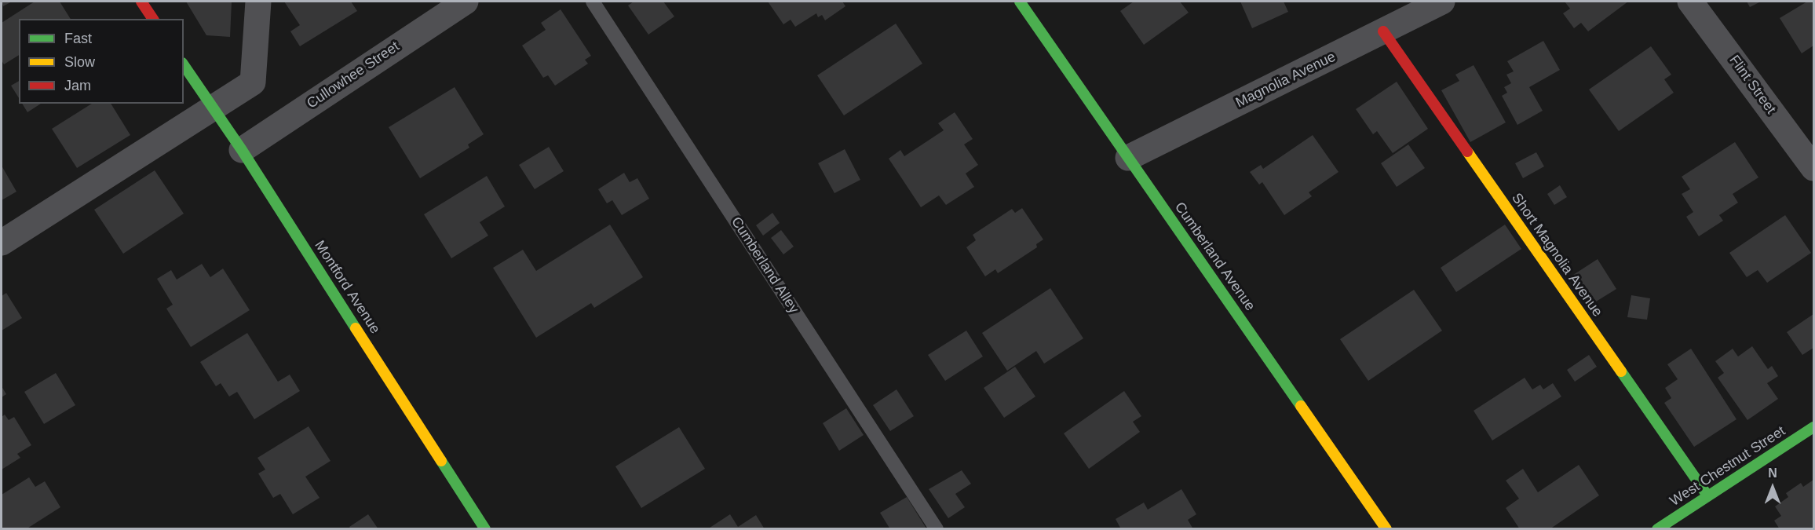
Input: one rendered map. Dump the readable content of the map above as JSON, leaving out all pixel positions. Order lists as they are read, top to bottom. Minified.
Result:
{"streets":{"street":["Cullowhee Street","Magnolia Avenue","Flint Street","Short Magnolia Avenue","Cumberland Avenue","Montford Avenue","West Chestnut Street"],"lane":["Cumberland Alley"]},"crossings":[["Cullowhee Street","Montford Avenue"],["Magnolia Avenue","Short Magnolia Avenue"],["Magnolia Avenue","Cumberland Avenue"],["Short Magnolia Avenue","West Chestnut Street"]],"legend":["Fast","Slow","Jam"],"north":"top"}
